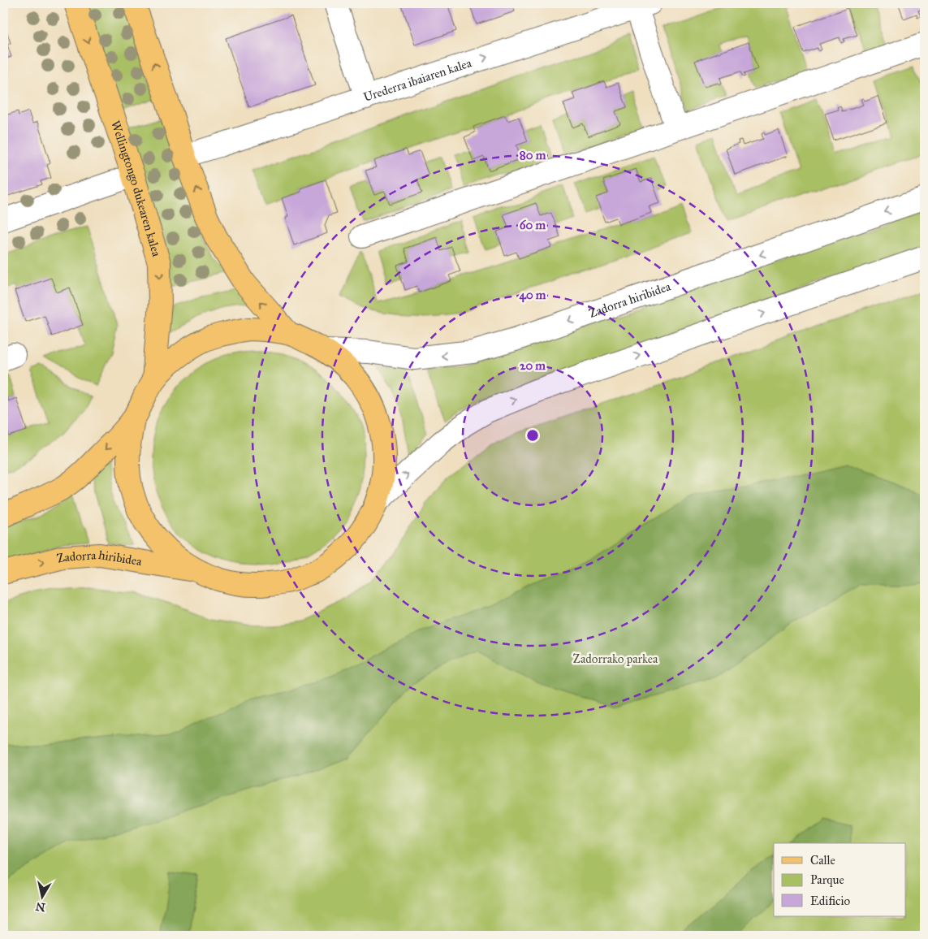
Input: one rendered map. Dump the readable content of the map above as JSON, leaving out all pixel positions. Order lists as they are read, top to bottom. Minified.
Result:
{"streets":{"main road":["Wellingtongo dukearen kalea","Zadorra hiribidea"],"street":["Urederra ibaiaren kalea"]},"parks":["Zadorrako parkea"],"legend":["Calle","Parque","Edificio"],"north":"bottom","rings":["80 m","60 m","40 m","20 m"]}
